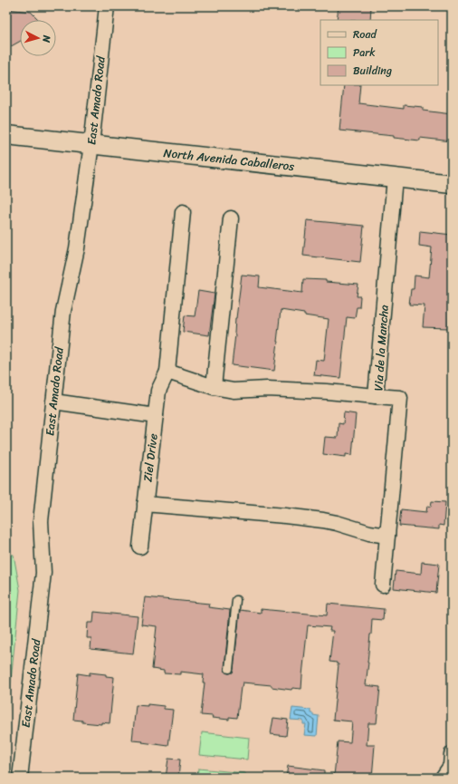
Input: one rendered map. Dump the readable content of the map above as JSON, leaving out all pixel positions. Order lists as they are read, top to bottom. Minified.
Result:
{"streets":{"street":["East Amado Road","North Avenida Caballeros","Via de la Mancha","Ziel Drive"]},"crossings":[["East Amado Road","North Avenida Caballeros"],["North Avenida Caballeros","Via de la Mancha"]],"legend":["Road","Park","Building"],"north":"right"}
